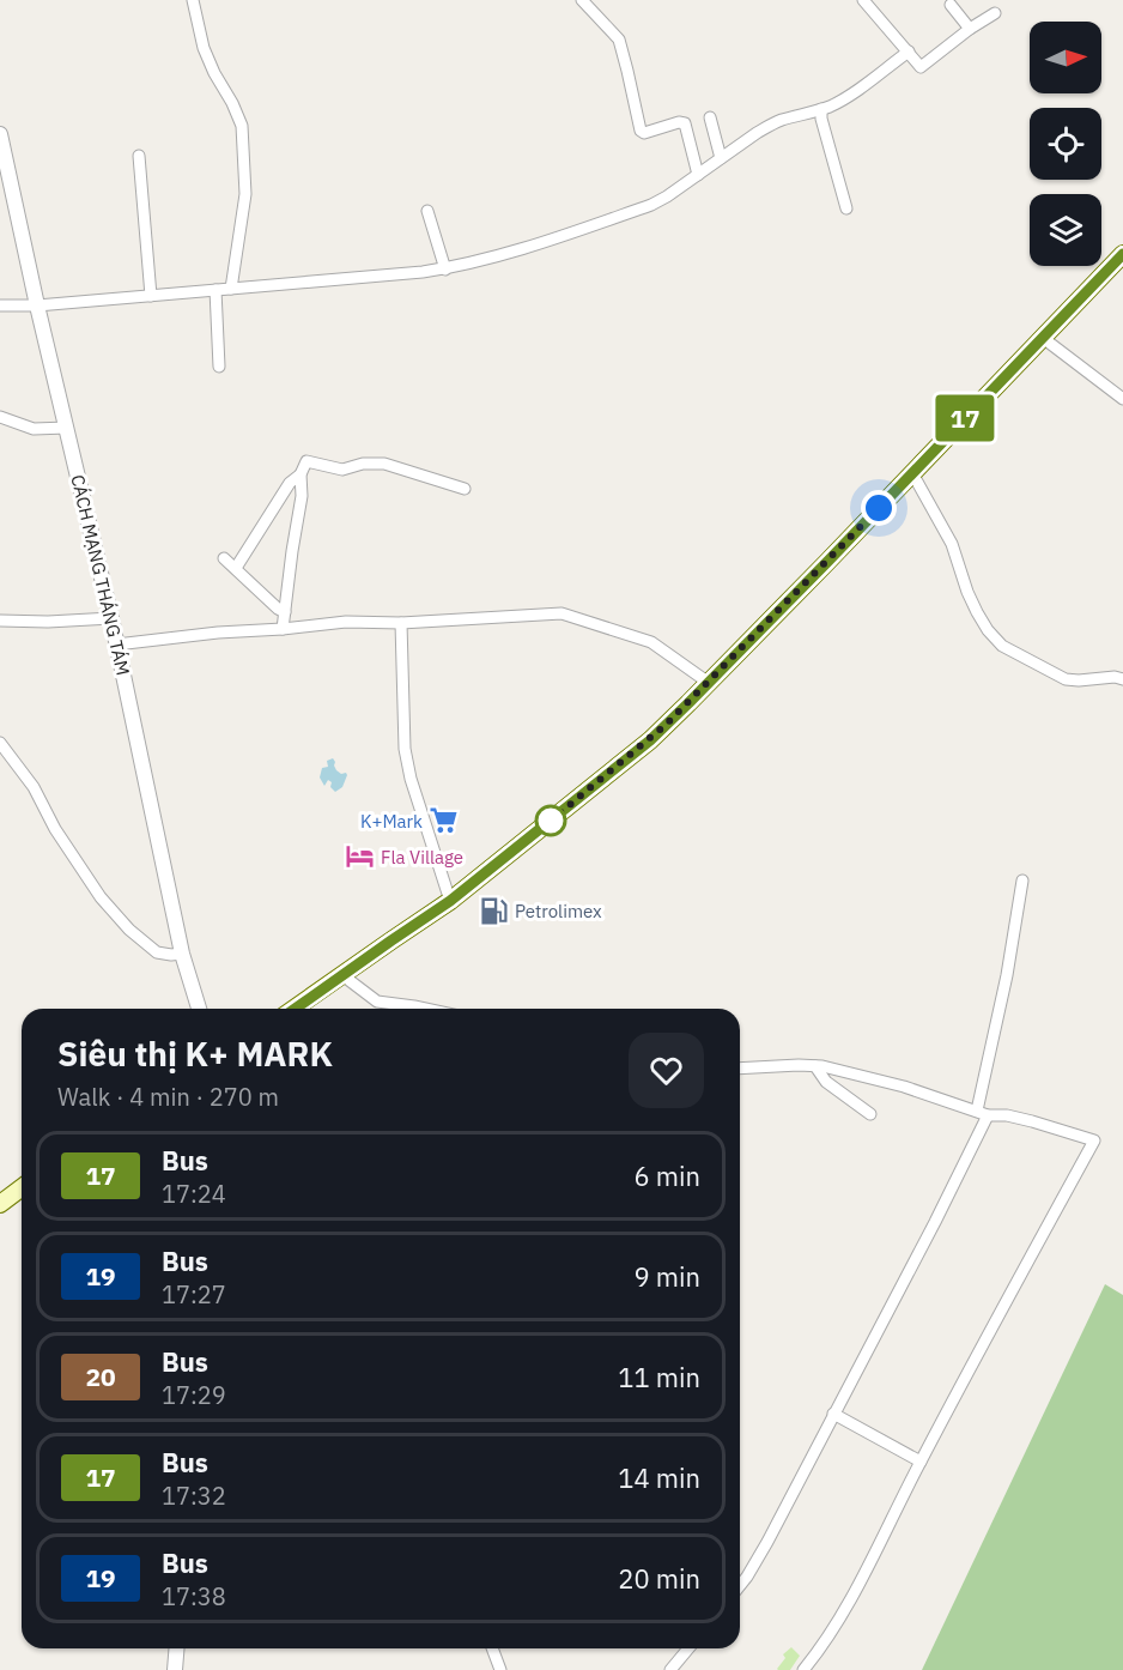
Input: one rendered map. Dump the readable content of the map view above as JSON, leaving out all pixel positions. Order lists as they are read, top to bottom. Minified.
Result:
{"streets":{"street":["CÁCH MẠNG THÁNG TÁM"]},"places":{"supermarket":["K+Mark"],"hotel":["Fla Village"],"fuel station":["Petrolimex"]},"lines":["bus line 17"],"north":"right","page":{"on_map":"17","heading":["Siêu thị K+ MARK","Walk · 4 min · 270 m"],"list":[{"mark":"17","name":"Bus","note":"17:24","value":"6 min"},{"mark":"19","name":"Bus","note":"17:27","value":"9 min"},{"mark":"20","name":"Bus","note":"17:29","value":"11 min"},{"mark":"17","name":"Bus","note":"17:32","value":"14 min"},{"mark":"19","name":"Bus","note":"17:38","value":"20 min"}]}}
